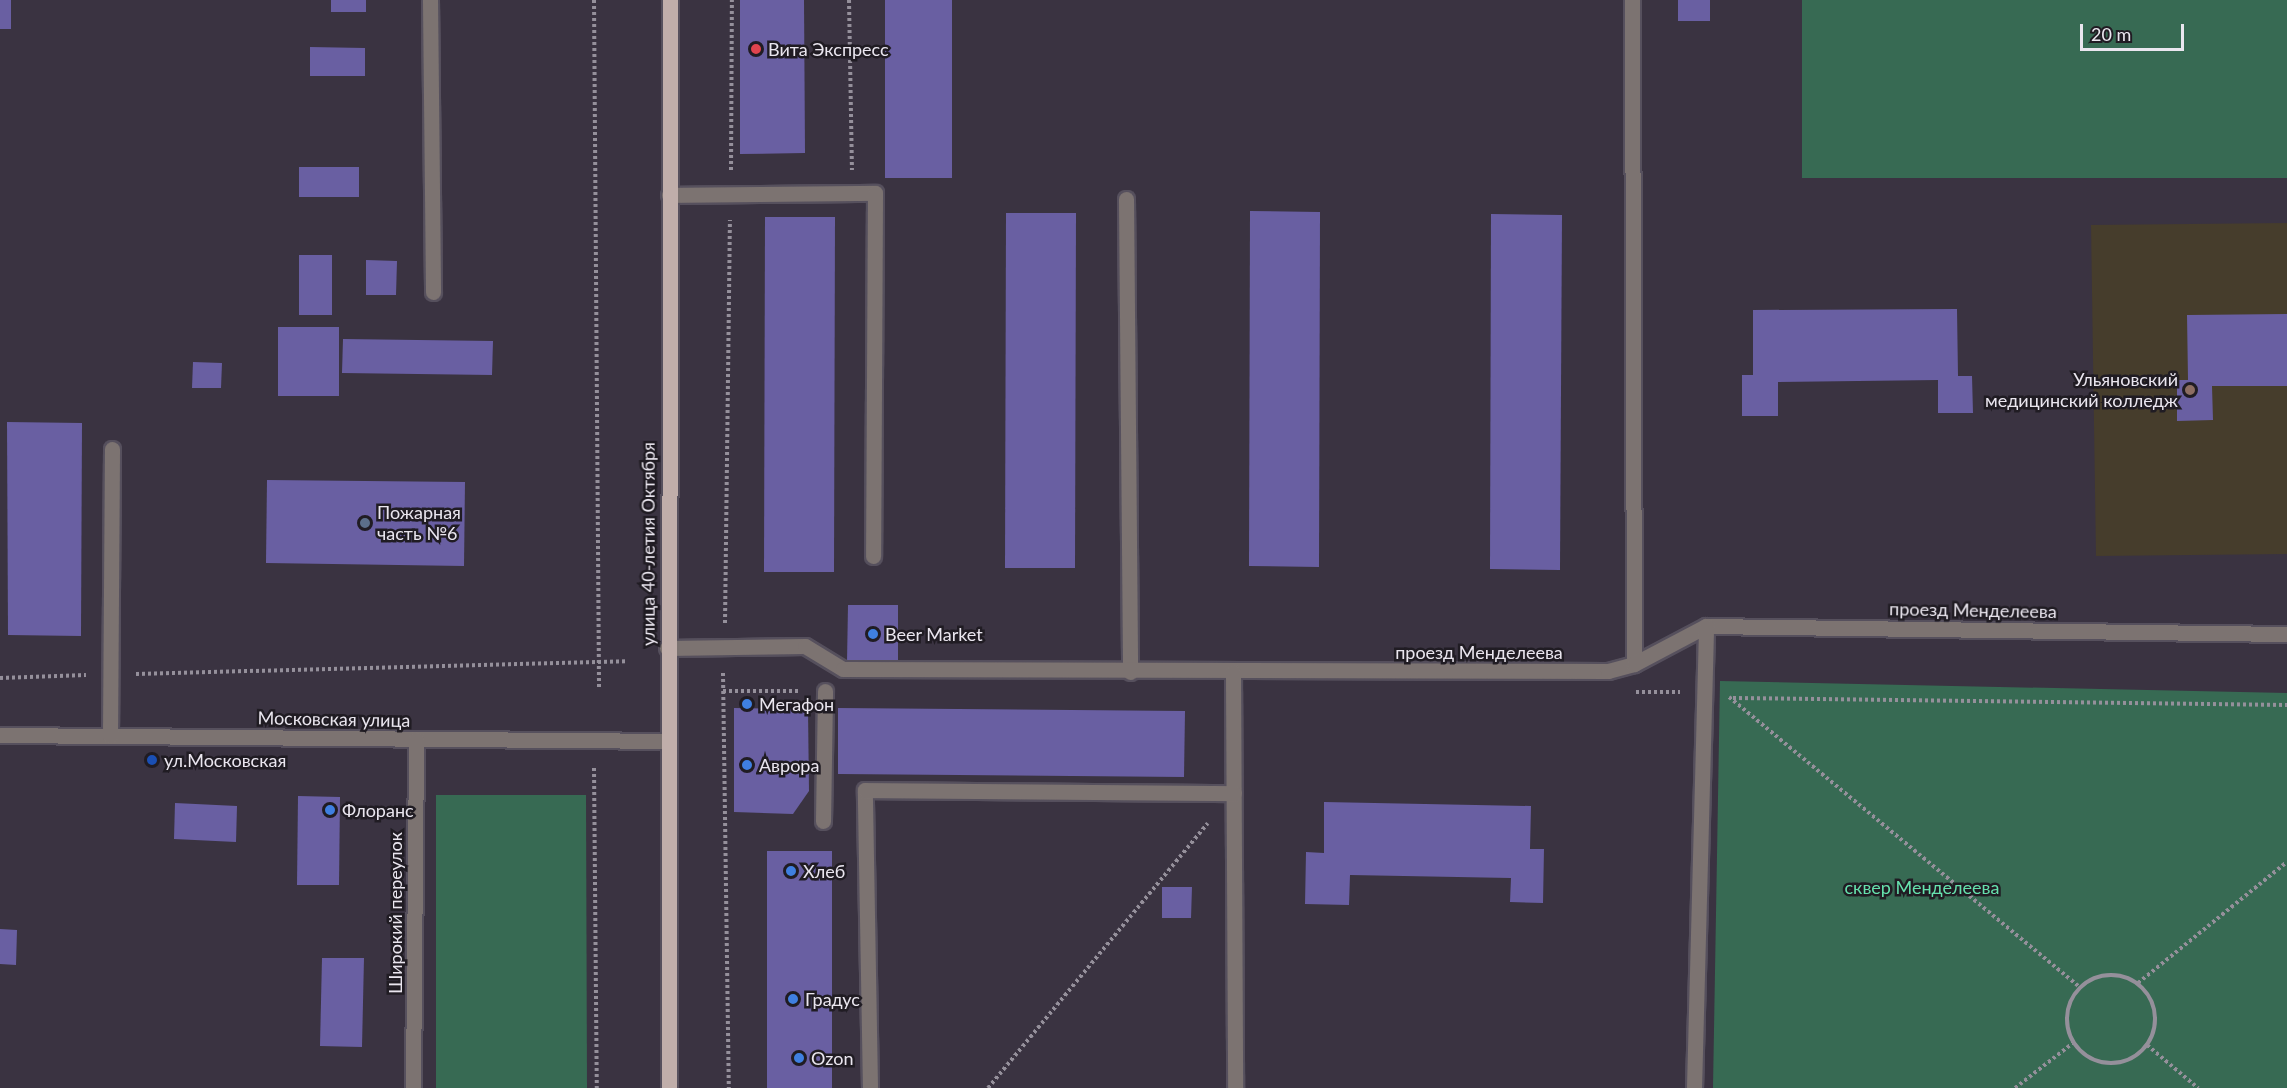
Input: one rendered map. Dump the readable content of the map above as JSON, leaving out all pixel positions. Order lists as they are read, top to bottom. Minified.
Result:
{"streets":{"main road":["улица 40-летия Октября"],"street":["проезд Менделеева","Московская улица","Широкий переулок"]},"crossings":[["улица 40-летия Октября","проезд Менделеева"],["улица 40-летия Октября","Московская улица"],["Московская улица","Широкий переулок"]],"parks":["сквер Менделеева"],"places":["Вита Экспресс","Ульяновский медицинский колледж","Пожарная часть №6","Beer Market","Мегафон","ул.Московская","Аврора","Флоранс","Хлеб","Градус","Ozon"],"scale_bar":"20 m"}
